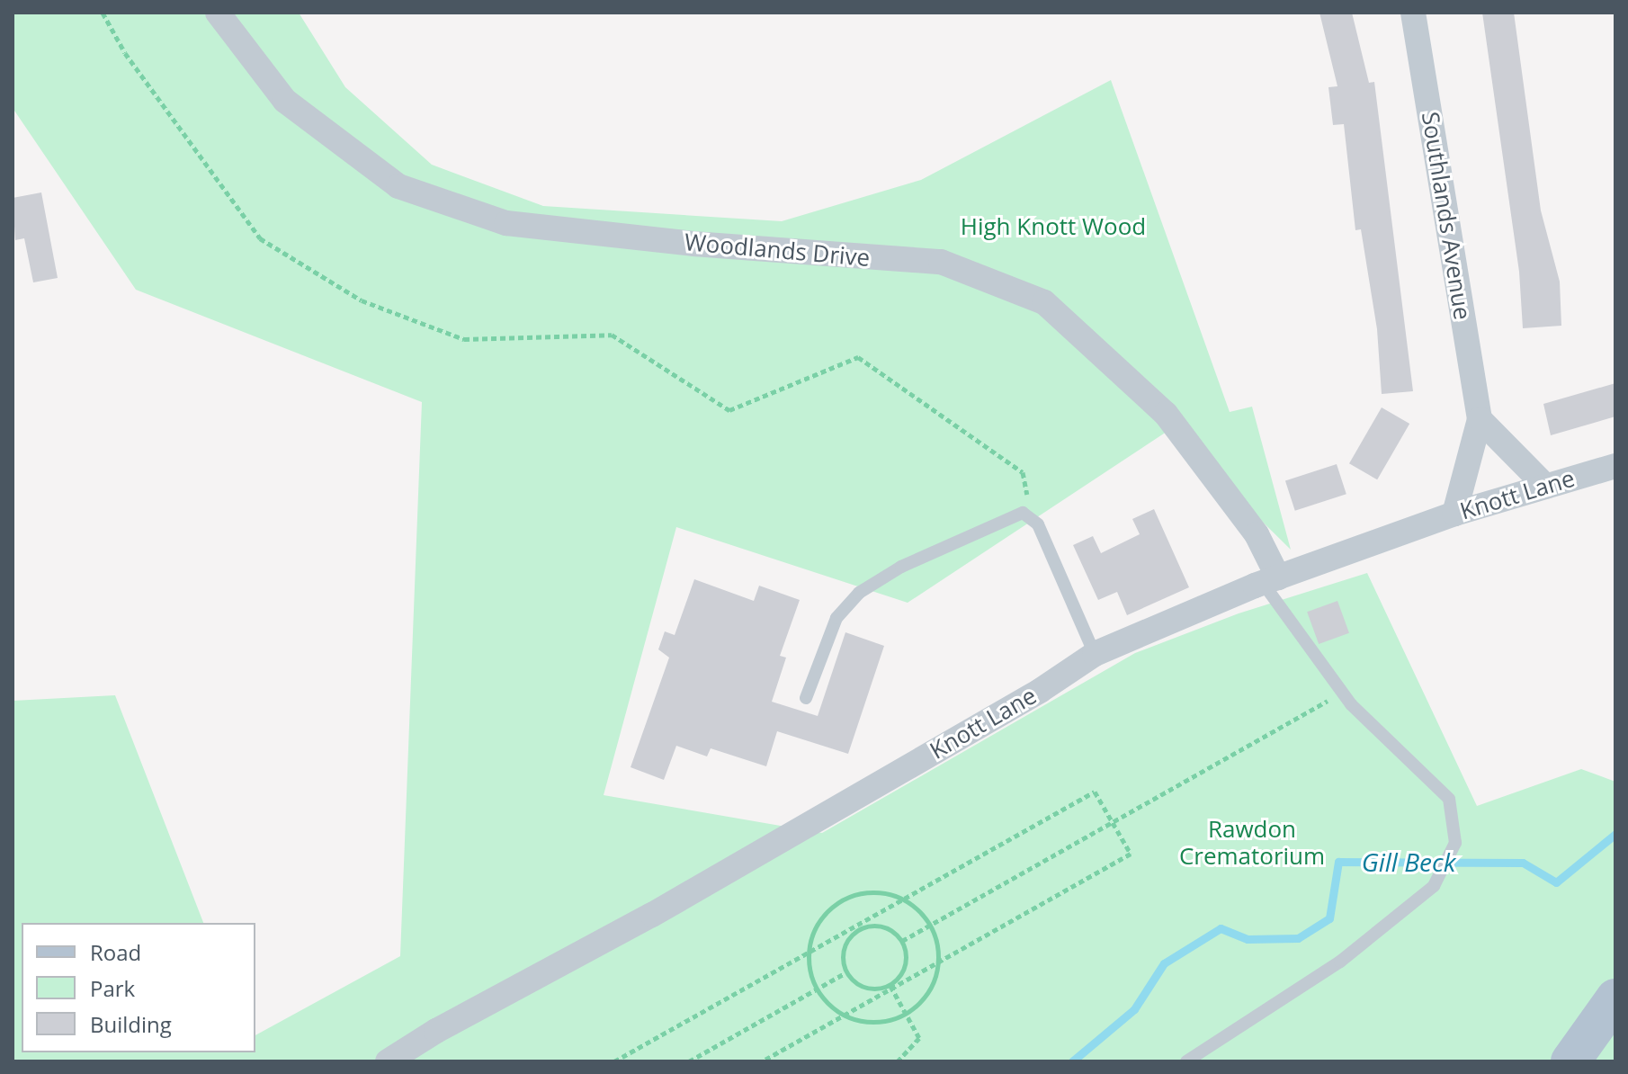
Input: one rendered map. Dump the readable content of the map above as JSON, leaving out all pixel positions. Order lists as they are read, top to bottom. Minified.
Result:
{"streets":{"street":["Southlands Avenue","Woodlands Drive","Knott Lane"]},"crossings":[["Southlands Avenue","Knott Lane"],["Woodlands Drive","Knott Lane"]],"water":["Gill Beck"],"parks":["High Knott Wood","Rawdon Crematorium"],"legend":["Road","Park","Building"]}
